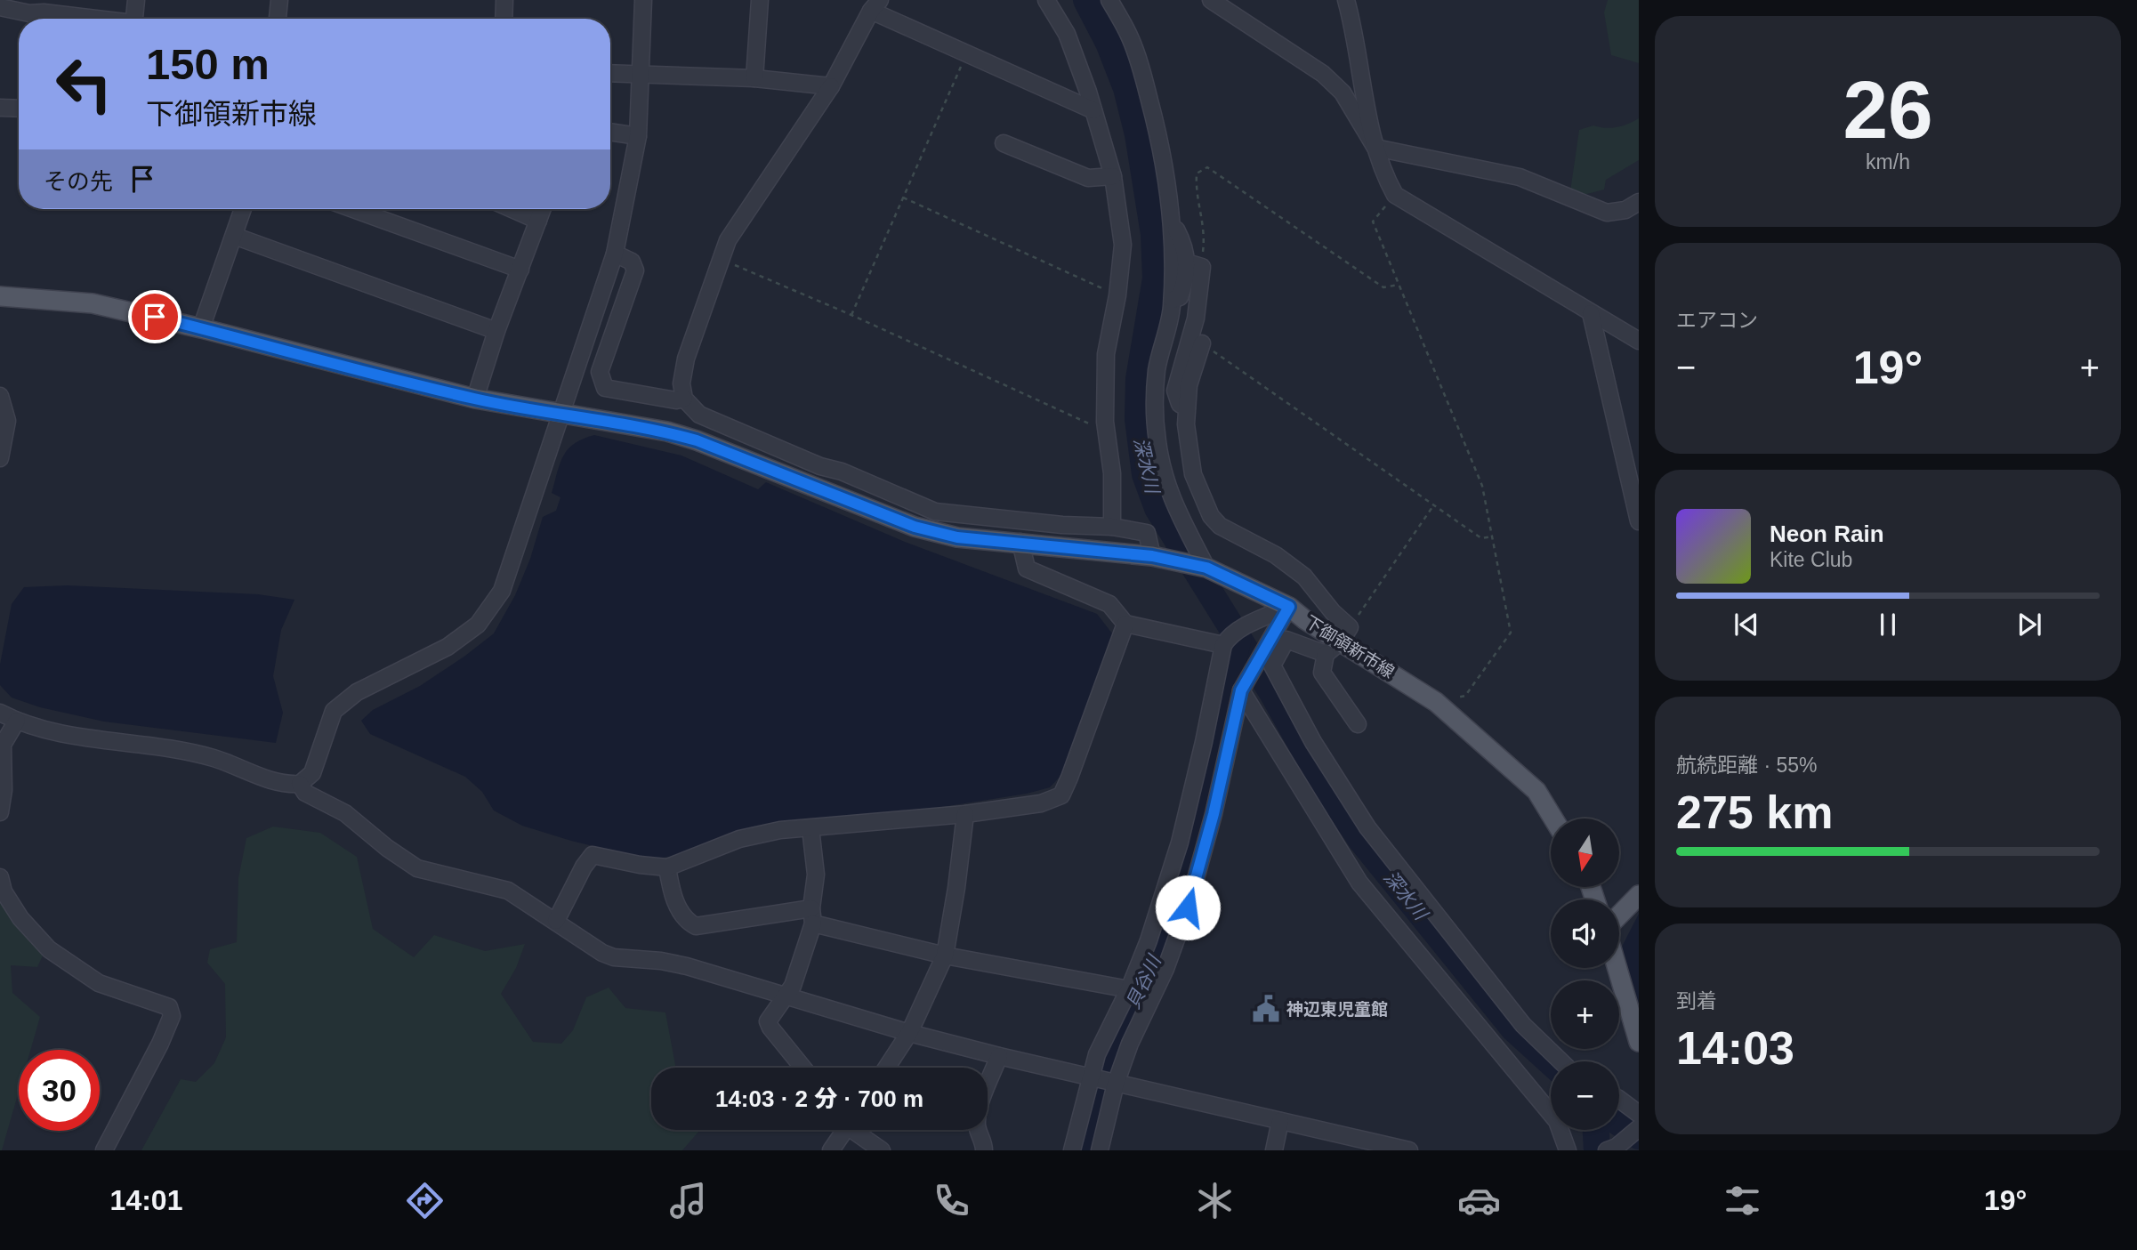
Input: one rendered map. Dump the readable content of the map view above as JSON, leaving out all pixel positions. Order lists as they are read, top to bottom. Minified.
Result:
{"streets":{"main road":["下御領新市線"]},"water":["深水川","貝谷川"],"places":{"public building":["神辺東児童館"]},"north":"bottom","page":{"tile":[["26","km/h"],"エアコン",["航続距離 · 55%","275 km"],["到着","14:03"]],"turn":["150 m","下御領新市線"],"then":"その先","heat":["−","19°","+"],"song":["Neon Rain","Kite Club"],"map_buttons":["+","−"],"limit":"30","trip":"14:03 · 2 分 · 700 m","tabs":["14:01","19°"]}}
